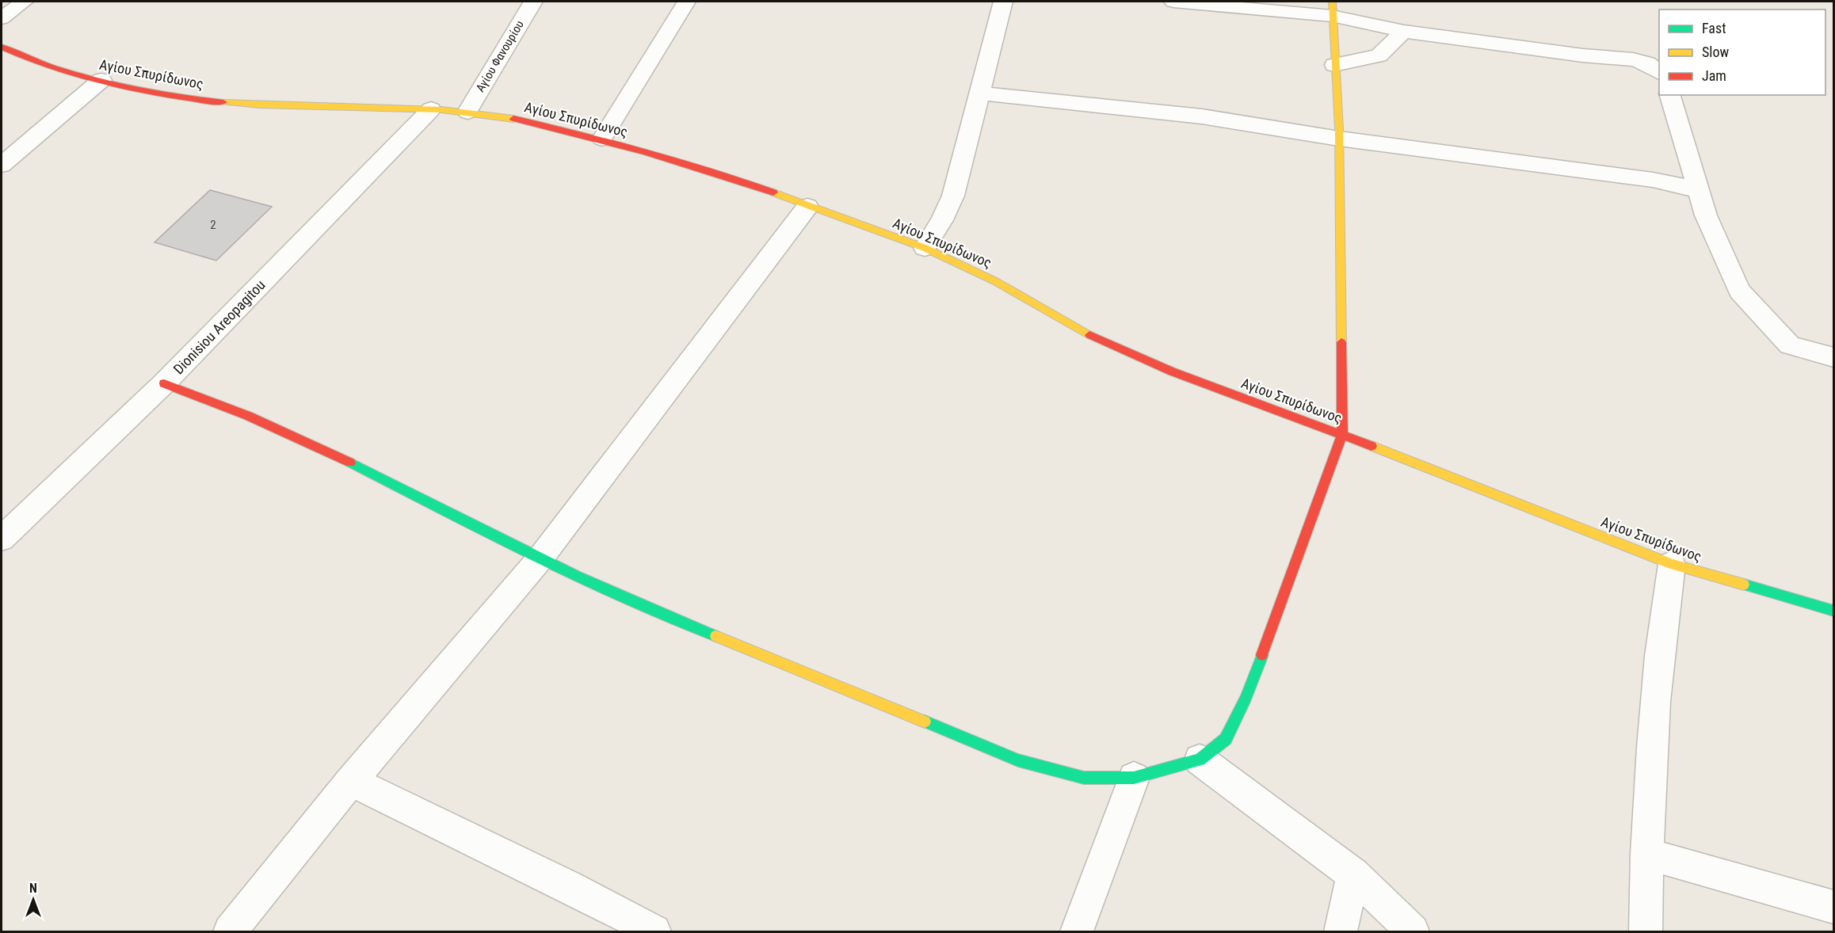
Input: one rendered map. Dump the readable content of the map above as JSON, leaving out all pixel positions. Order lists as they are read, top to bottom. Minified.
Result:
{"streets":{"street":["Αγίου Φανουρίου","Αγίου Σπυρίδωνος","Dionisiou Areopagitou"]},"crossings":[["Αγίου Φανουρίου","Αγίου Σπυρίδωνος"],["Αγίου Σπυρίδωνος","Dionisiou Areopagitou"]],"house_numbers":["2"],"legend":["Fast","Slow","Jam"],"north":"top"}
